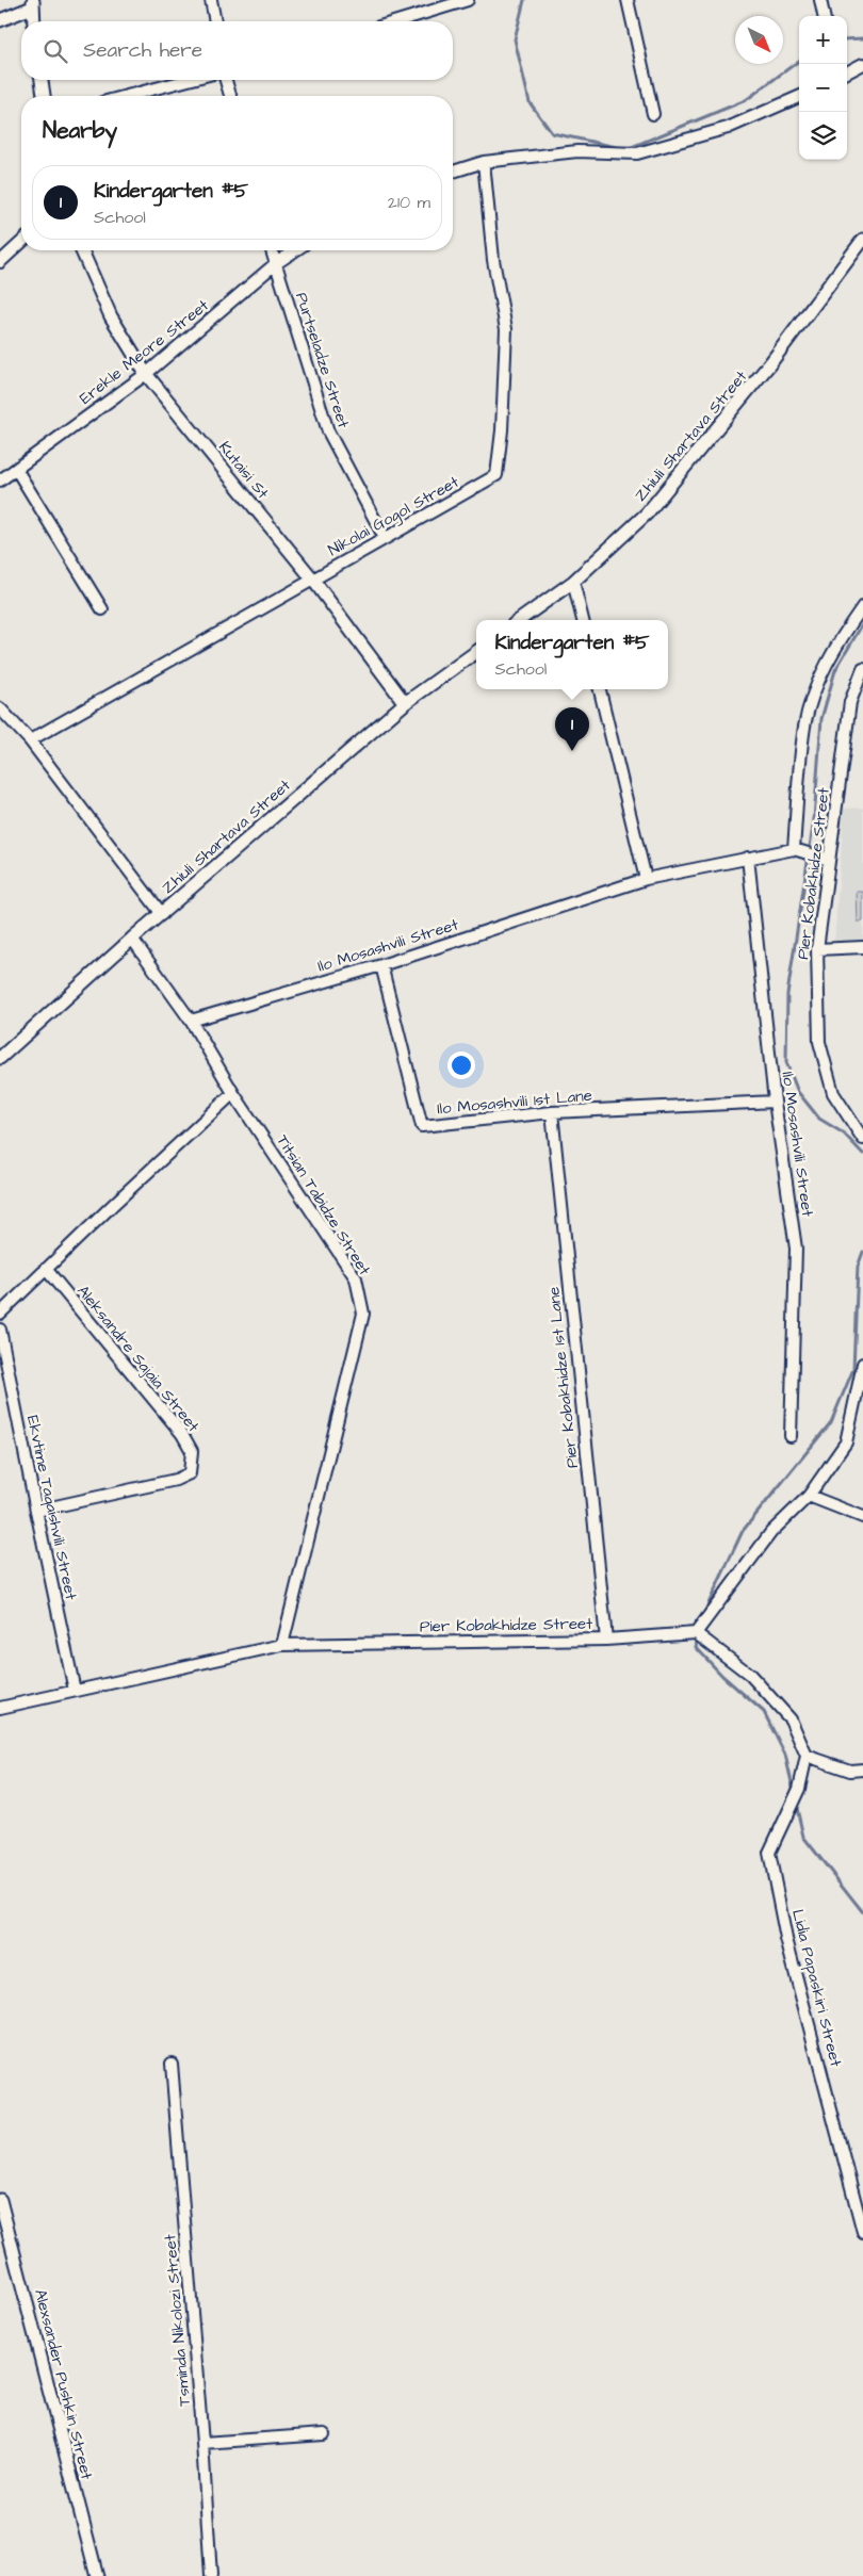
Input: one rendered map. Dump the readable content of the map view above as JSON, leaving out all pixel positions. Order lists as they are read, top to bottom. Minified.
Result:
{"streets":{"street":["Erekle Meore Street","Purtseladze Street","Zhiuli Shartava Street","Kutaisi St","Nikolai Gogol Street","Pier Kobakhidze Street","Ilo Mosashvili Street","Ilo Mosashvili 1st Lane","Titsian Tabidze Street","Aleksandre Sajaia Street","Pier Kobakhidze 1st Lane","Ekvtime Taqaishvili Street","Lidia Papaskiri Street","Tsminda Nikolozi Street","Alexsander Pushkin Street"]},"crossings":[["Erekle Meore Street","Purtseladze Street"],["Erekle Meore Street","Kutaisi St"],["Purtseladze Street","Nikolai Gogol Street"],["Zhiuli Shartava Street","Kutaisi St"],["Zhiuli Shartava Street","Titsian Tabidze Street"],["Kutaisi St","Nikolai Gogol Street"],["Pier Kobakhidze Street","Titsian Tabidze Street"],["Pier Kobakhidze Street","Pier Kobakhidze 1st Lane"],["Pier Kobakhidze Street","Ekvtime Taqaishvili Street"],["Ilo Mosashvili Street","Ilo Mosashvili 1st Lane"],["Ilo Mosashvili Street","Titsian Tabidze Street"],["Ilo Mosashvili 1st Lane","Pier Kobakhidze 1st Lane"],["Aleksandre Sajaia Street","Ekvtime Taqaishvili Street"]],"north":"bottom right","page":{"map_buttons":["+","−"],"search":"Search here","heading":"Nearby","list":[{"mark":"1","name":"Kindergarten #5","note":"School","value":"210 m"}],"popup":["Kindergarten #5","School"],"pins":"1"}}
